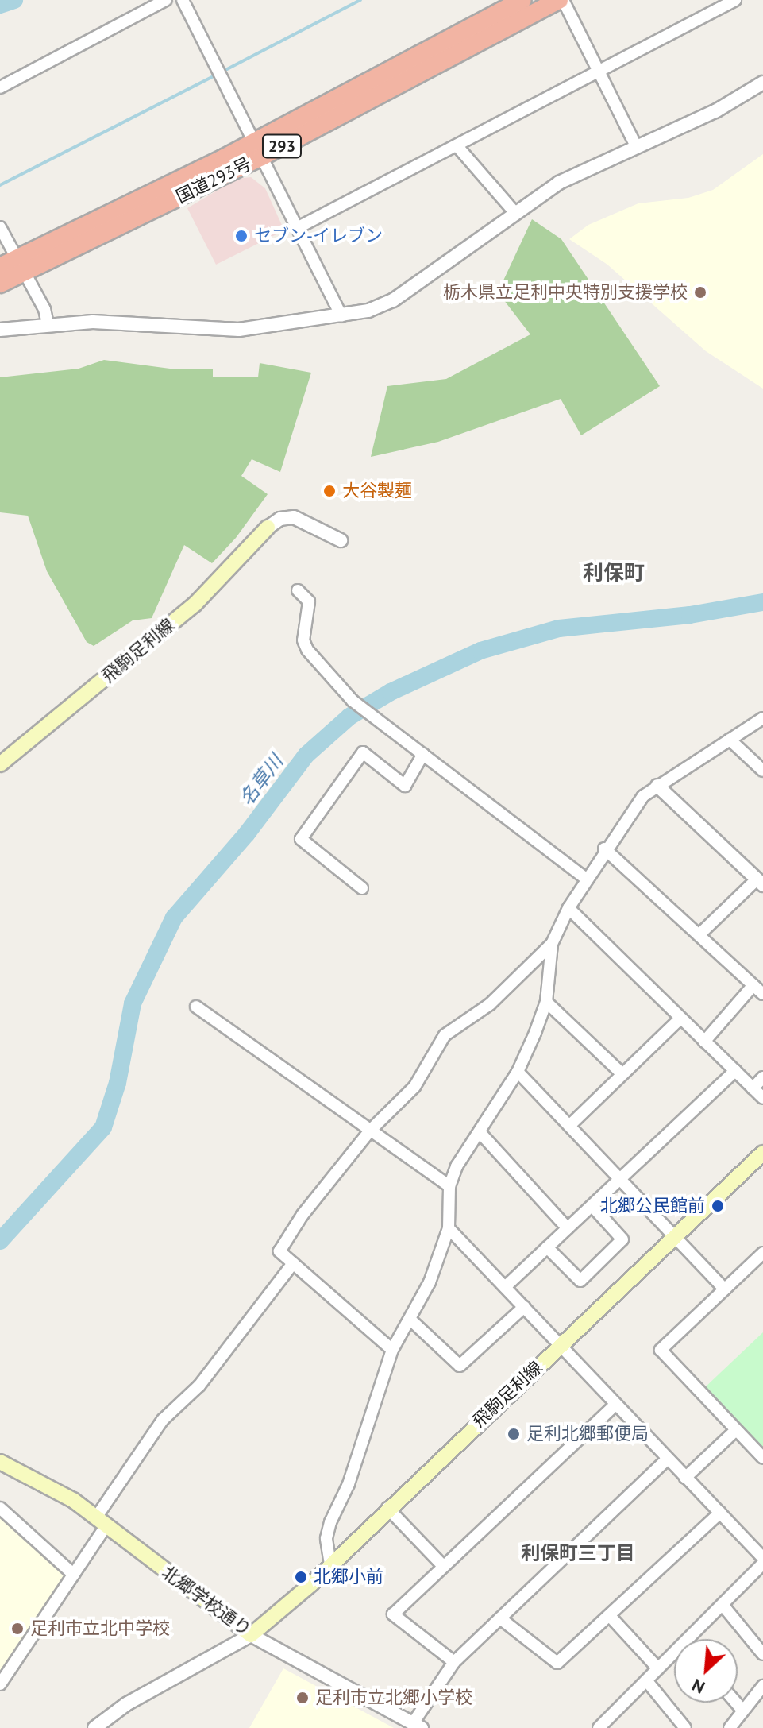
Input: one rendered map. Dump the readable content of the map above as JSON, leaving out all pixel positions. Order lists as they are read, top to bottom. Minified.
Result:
{"streets":{"highway":["293","国道293号"],"main road":["飛駒足利線","北郷学校通り"]},"crossings":[["飛駒足利線","北郷学校通り"]],"districts":["利保町","利保町三丁目"],"water":["名草川"],"places":["セブン-イレブン","栃木県立足利中央特別支援学校","大谷製麺","北郷公民館前","足利北郷郵便局","北郷小前","足利市立北中学校","足利市立北郷小学校"],"north":"bottom left"}
